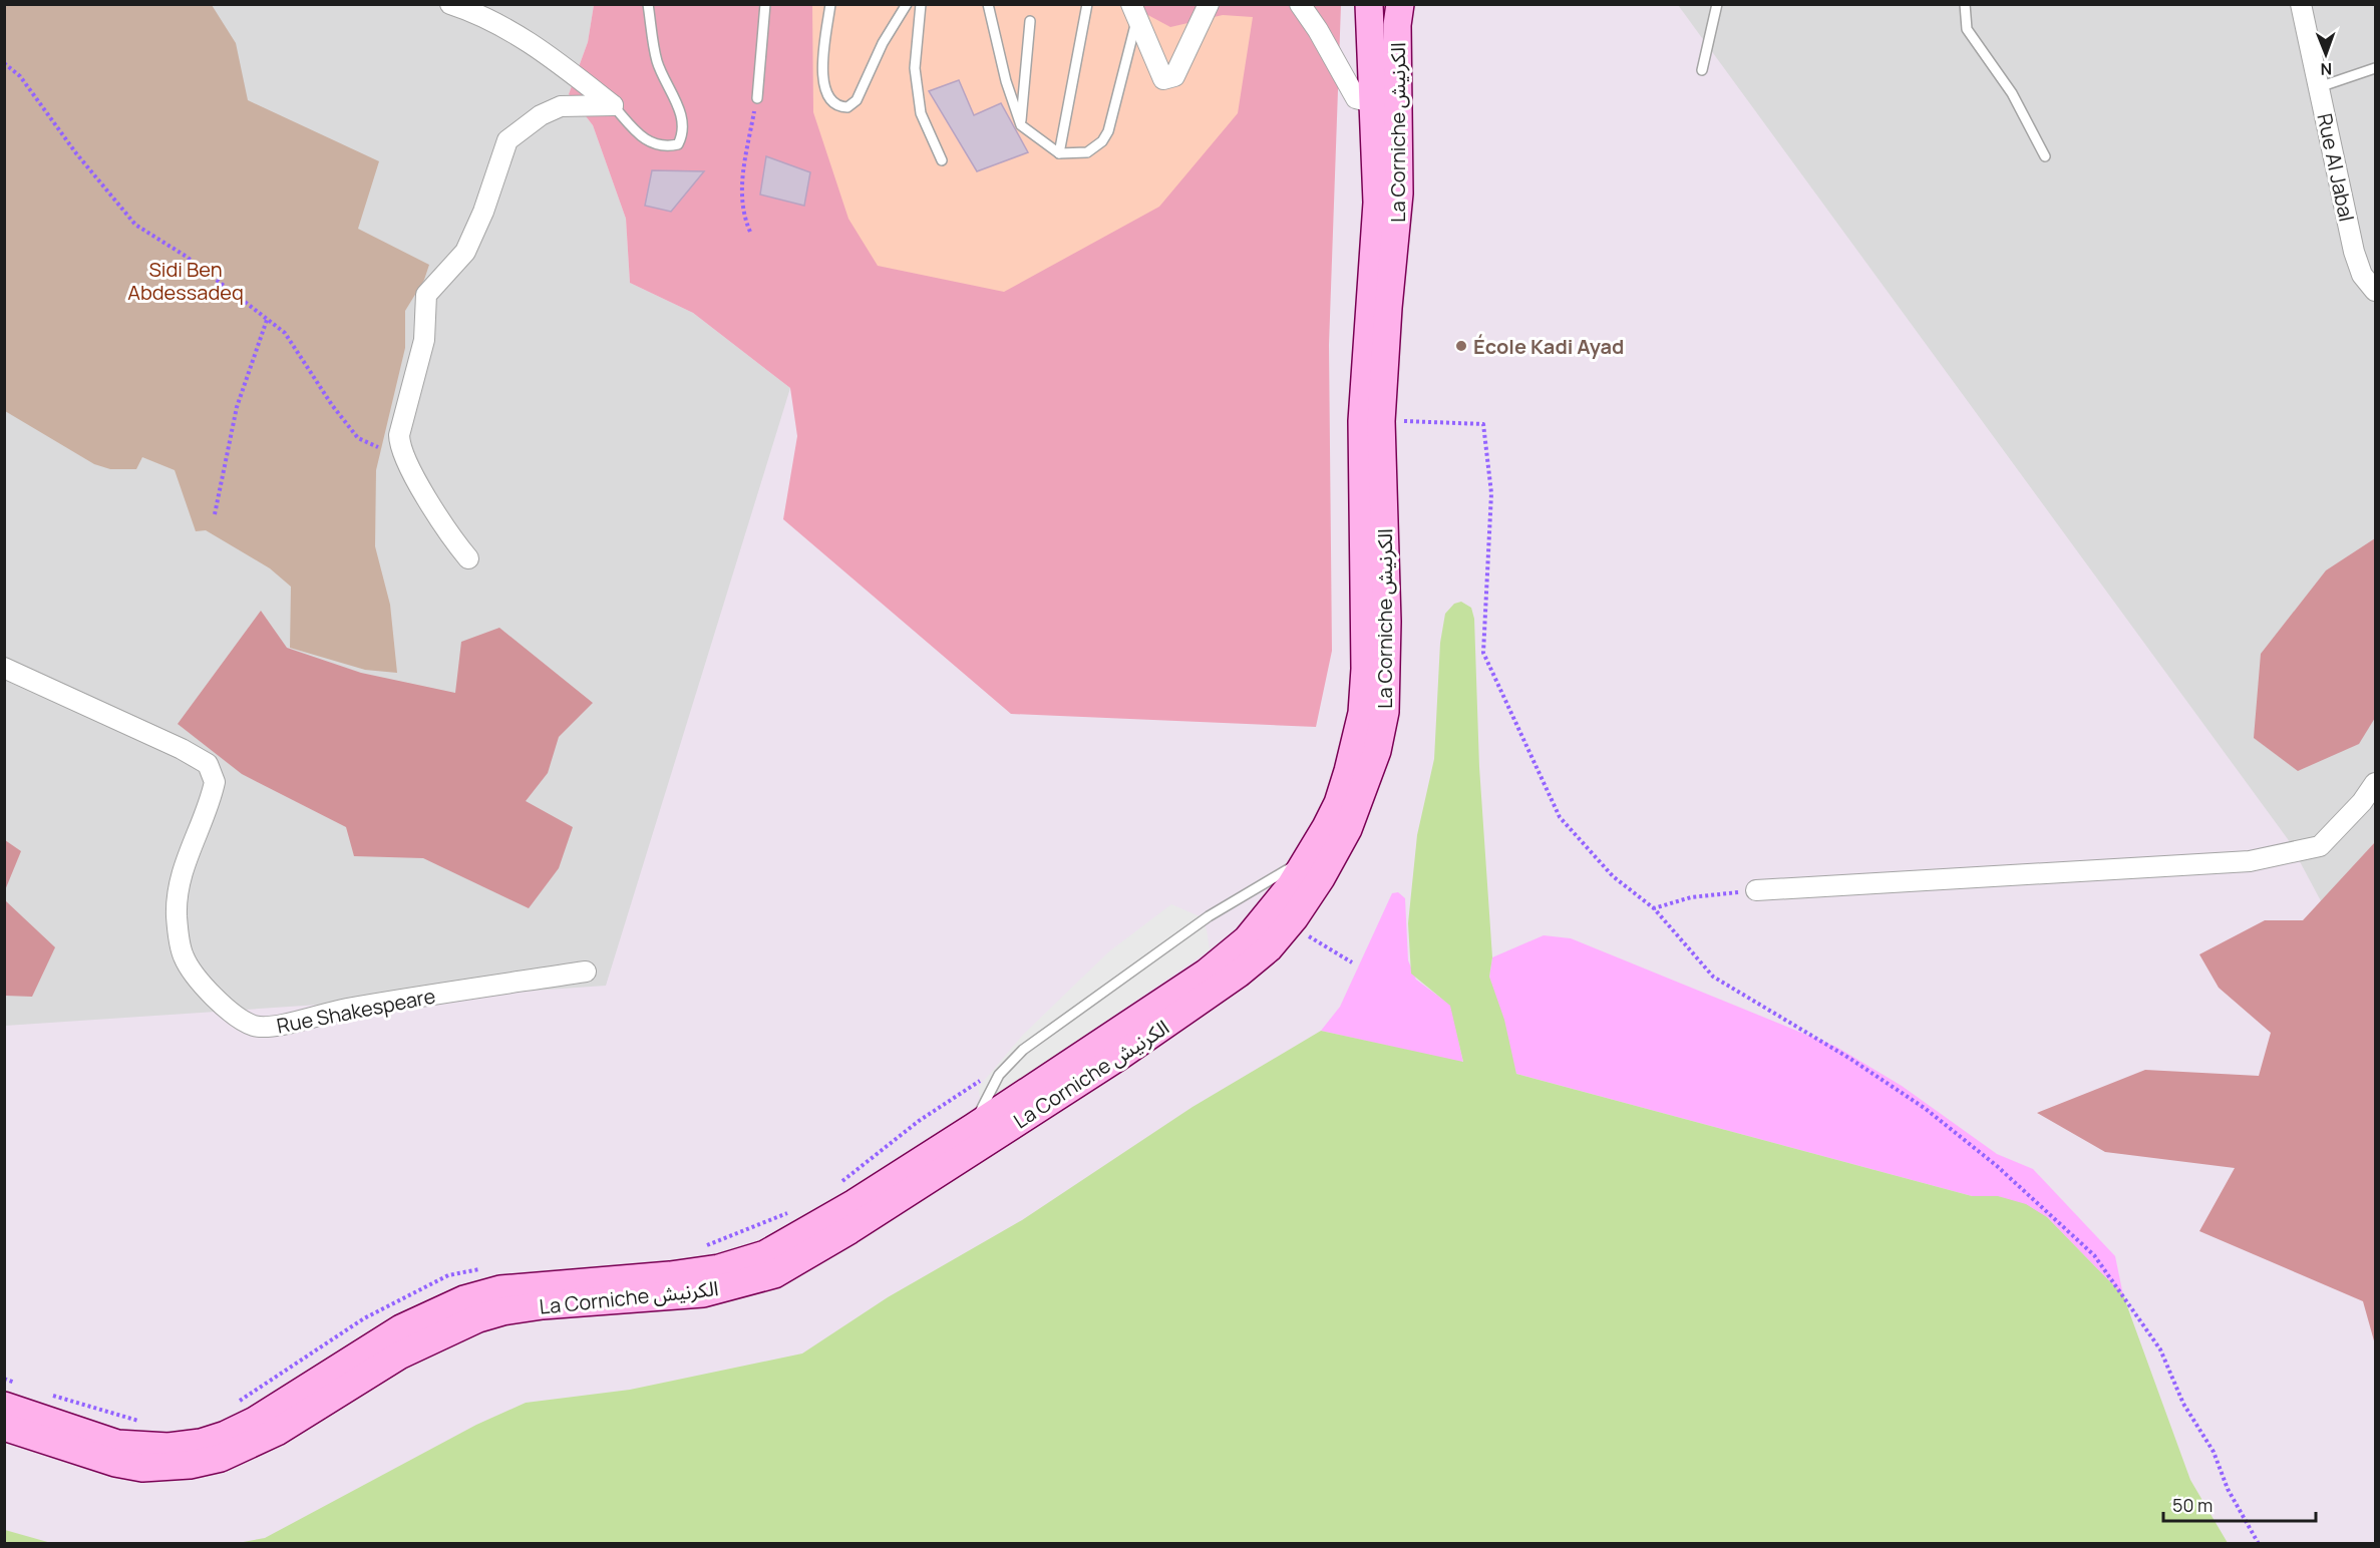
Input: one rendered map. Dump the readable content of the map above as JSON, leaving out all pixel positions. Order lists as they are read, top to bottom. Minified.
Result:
{"streets":{"main road":["La Corniche الكرنيش"],"street":["Rue Al Jabal","Rue Shakespeare"]},"parks":["Sidi Ben Abdessadeq"],"places":["École Kadi Ayad"],"scale_bar":"50 m","north":"bottom"}
